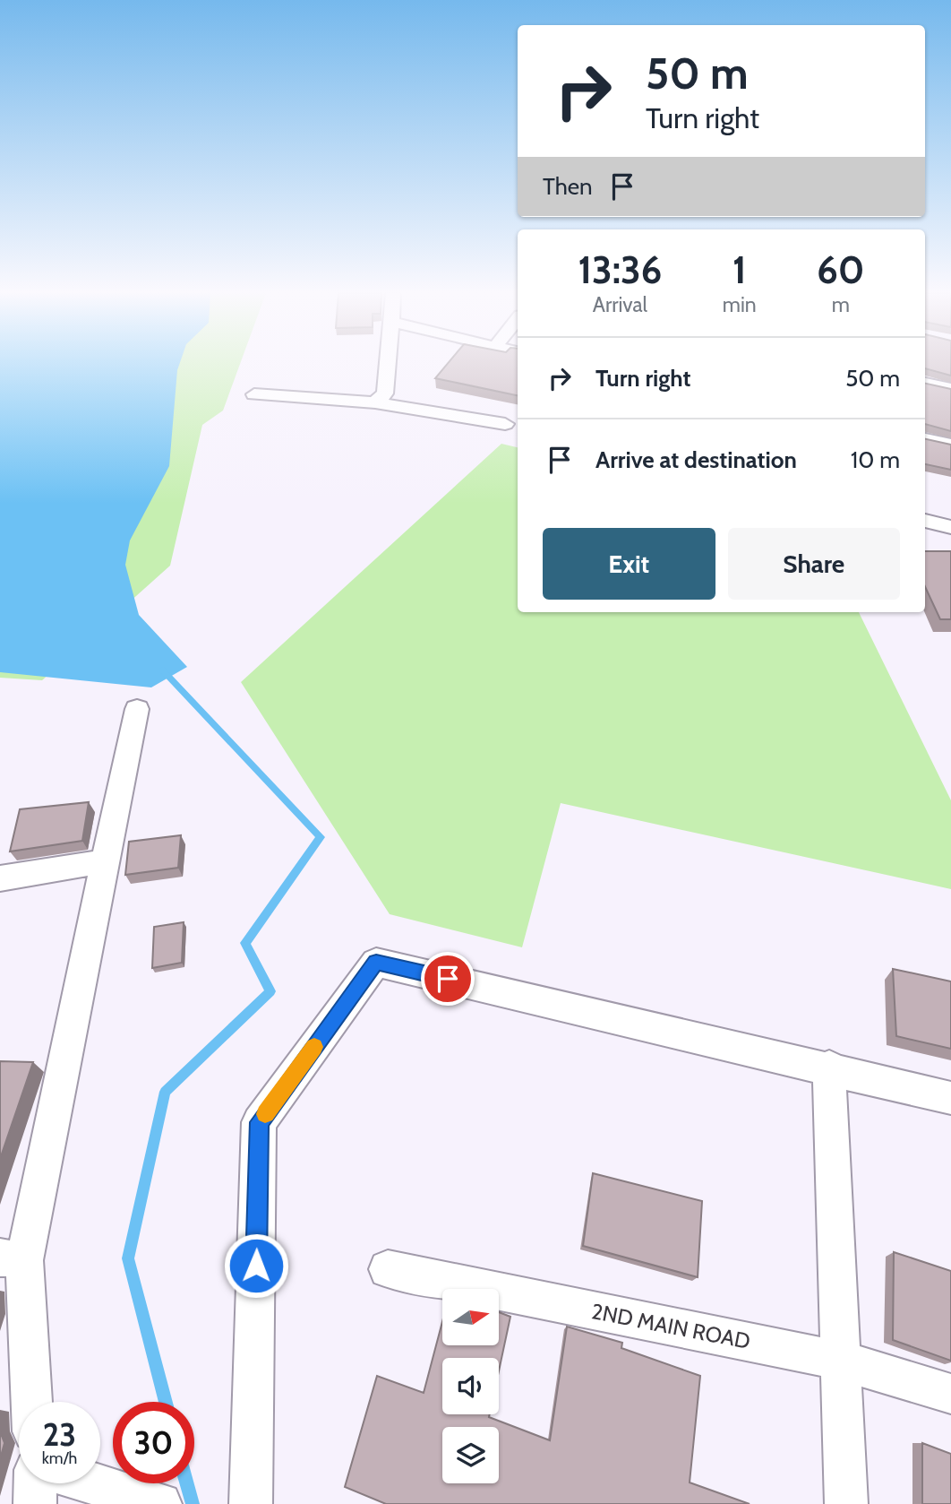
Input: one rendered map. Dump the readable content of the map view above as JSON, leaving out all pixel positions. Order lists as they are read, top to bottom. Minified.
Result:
{"streets":{"street":["2ND MAIN ROAD"]},"north":"right","page":{"turn":["50 m","Turn right"],"then":"Then","eta":["13:36","Arrival","1","min","60","m"],"list":[{"name":"Turn right","value":"50 m"},{"name":"Arrive at destination","value":"10 m"}],"buttons":["Exit","Share"],"speed":"23 km/h","limit":"30"}}
